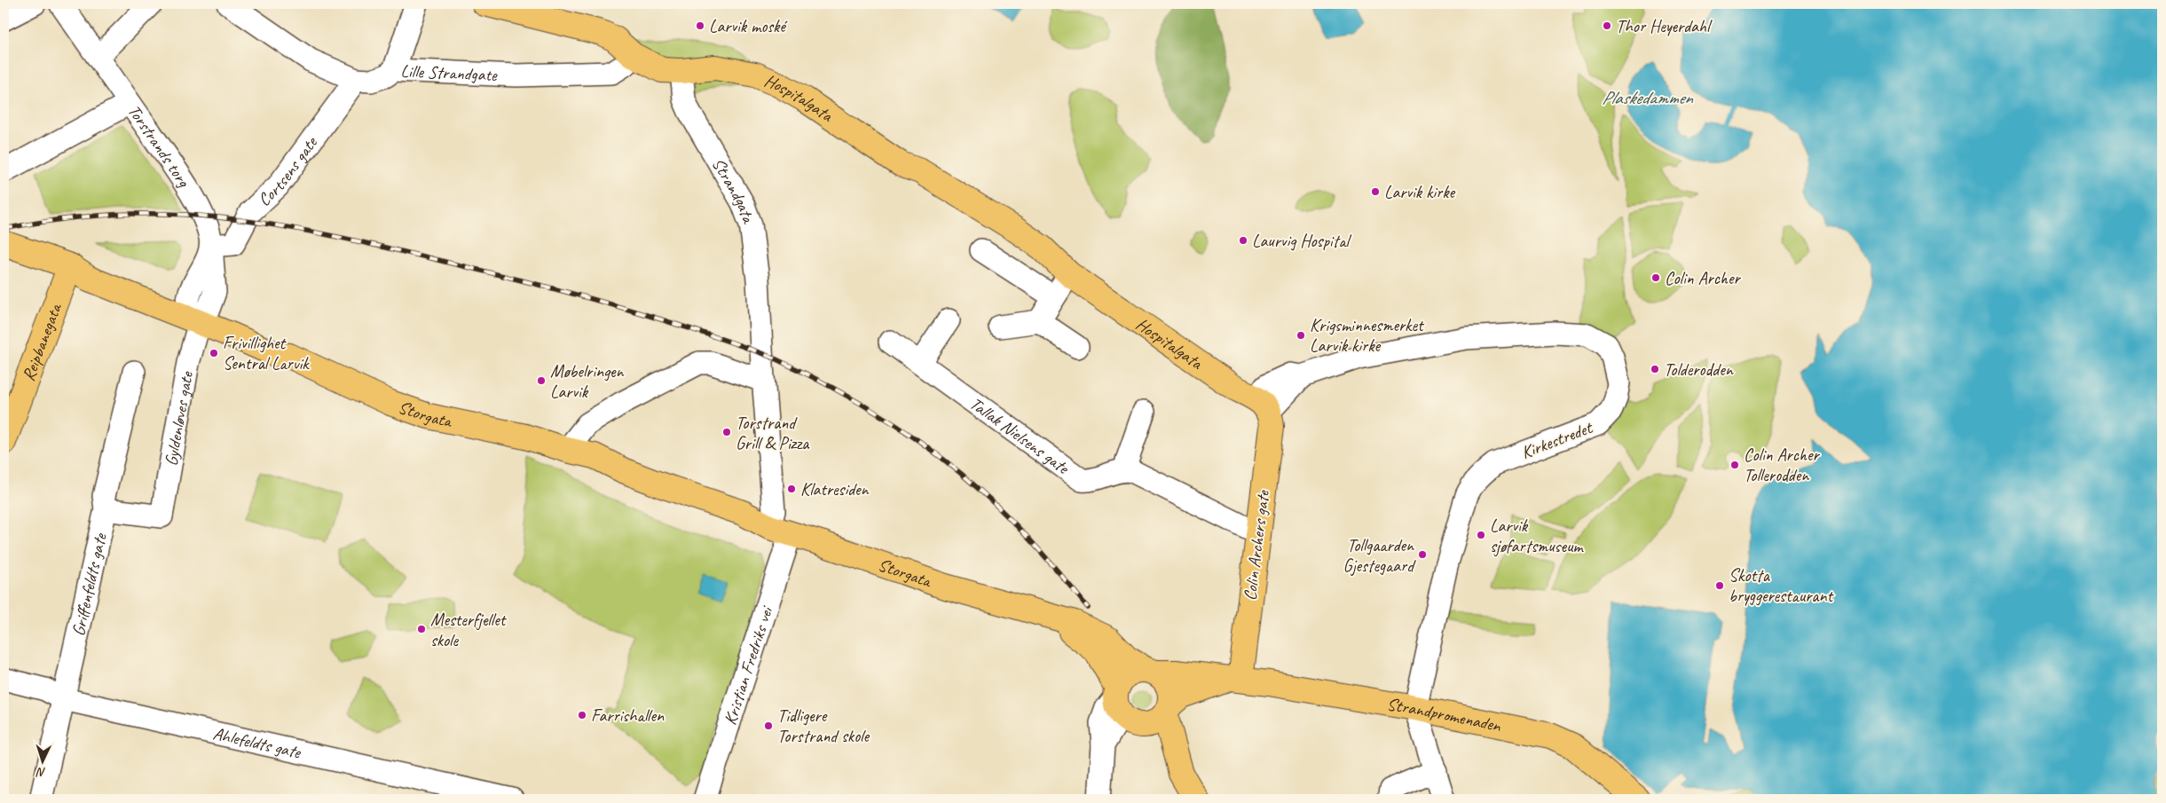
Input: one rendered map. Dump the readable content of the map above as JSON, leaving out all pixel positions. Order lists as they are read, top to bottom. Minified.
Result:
{"streets":{"main road":["Hospitalgata","Reipbanegata","Storgata","Colin Archers gate","Strandpromenaden"],"street":["Lille Strandgate","Torstrands torg","Cortsens gate","Strandgata","Gyldenløves gate","Tallak Nielsens gate","Kirkestredet","Griffenfeldts gate","Kristian Fredriks vei","Ahlefeldts gate"]},"crossings":[["Lille Strandgate","Cortsens gate"],["Hospitalgata","Strandgata"],["Hospitalgata","Kirkestredet"],["Hospitalgata","Colin Archers gate"],["Torstrands torg","Cortsens gate"],["Torstrands torg","Storgata"],["Torstrands torg","Gyldenløves gate"],["Strandgata","Storgata"],["Strandgata","Kristian Fredriks vei"],["Reipbanegata","Storgata"],["Storgata","Gyldenløves gate"],["Storgata","Kristian Fredriks vei"],["Storgata","Strandpromenaden"],["Gyldenløves gate","Griffenfeldts gate"],["Kirkestredet","Colin Archers gate"],["Kirkestredet","Strandpromenaden"],["Colin Archers gate","Strandpromenaden"],["Griffenfeldts gate","Ahlefeldts gate"]],"water":["Plaskedammen"],"places":["Larvik moské","Thor Heyerdahl","Larvik kirke","Laurvig Hospital","Colin Archer","Krigsminnesmerket Larvik kirke","Frivillighet Sentral Larvik","Tolderodden","Møbelringen Larvik","Torstrand Grill & Pizza","Colin Archer Tollerodden","Klatresiden","Larvik sjøfartsmuseum","Tollgaarden Gjestegaard","Skotta bryggerestaurant","Mesterfjellet skole","Farrishallen","Tidligere Torstrand skole"],"north":"bottom"}
